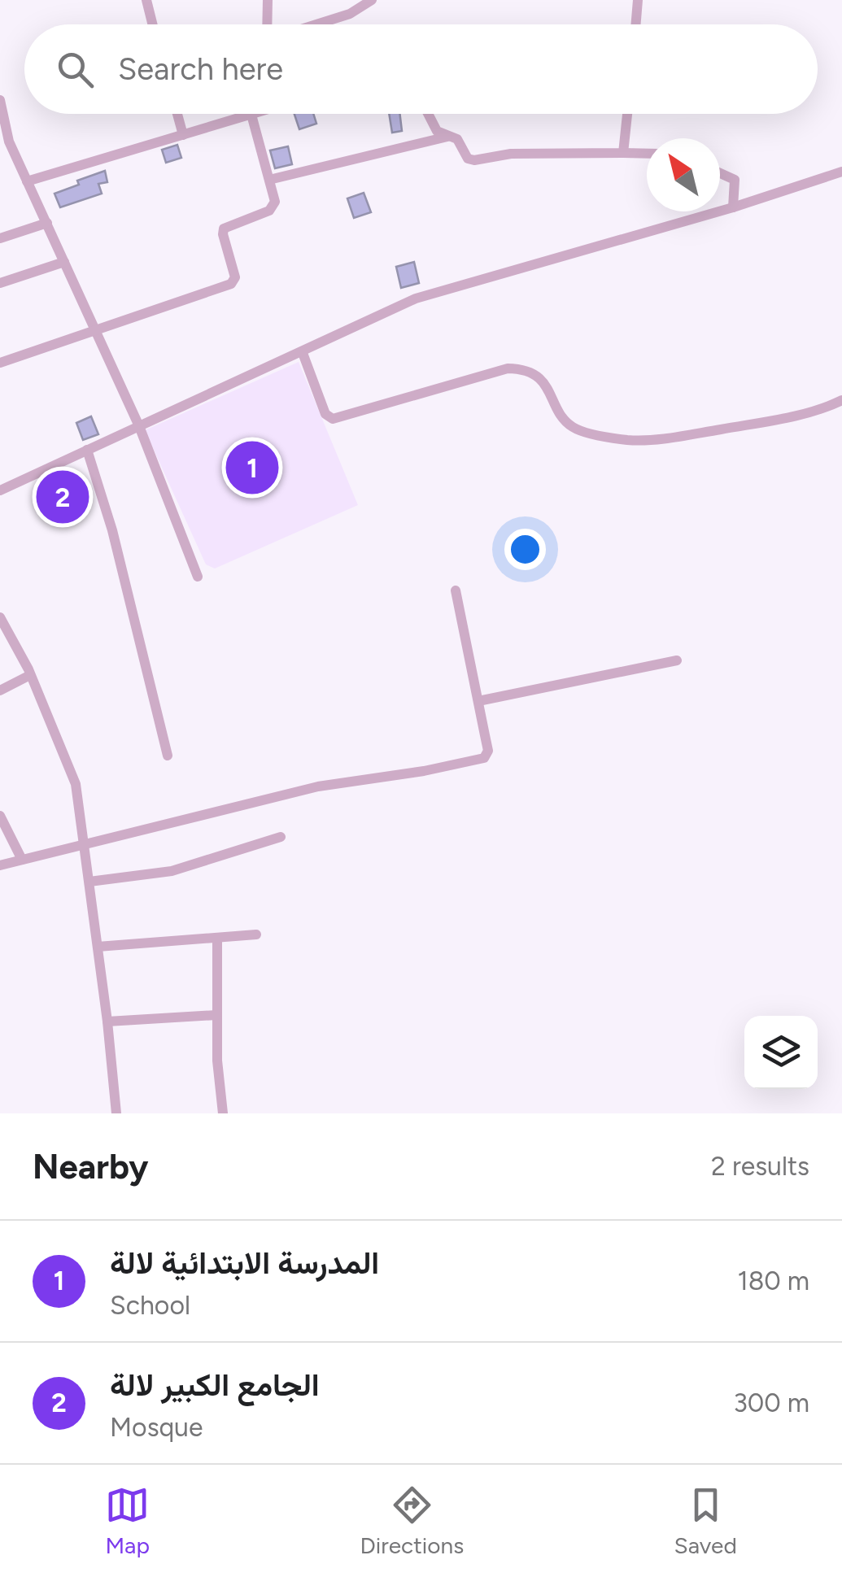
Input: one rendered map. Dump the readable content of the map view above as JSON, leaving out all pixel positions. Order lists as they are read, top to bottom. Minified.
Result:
{"north":"top left","page":{"search":"Search here","pins":["1","2"],"heading":["Nearby","2 results"],"list":[{"mark":"1","name":"المدرسة الابتدائية لالة","note":"School","value":"180 m"},{"mark":"2","name":"الجامع الكبير لالة","note":"Mosque","value":"300 m"}],"nav":["Map","Directions","Saved"]}}
